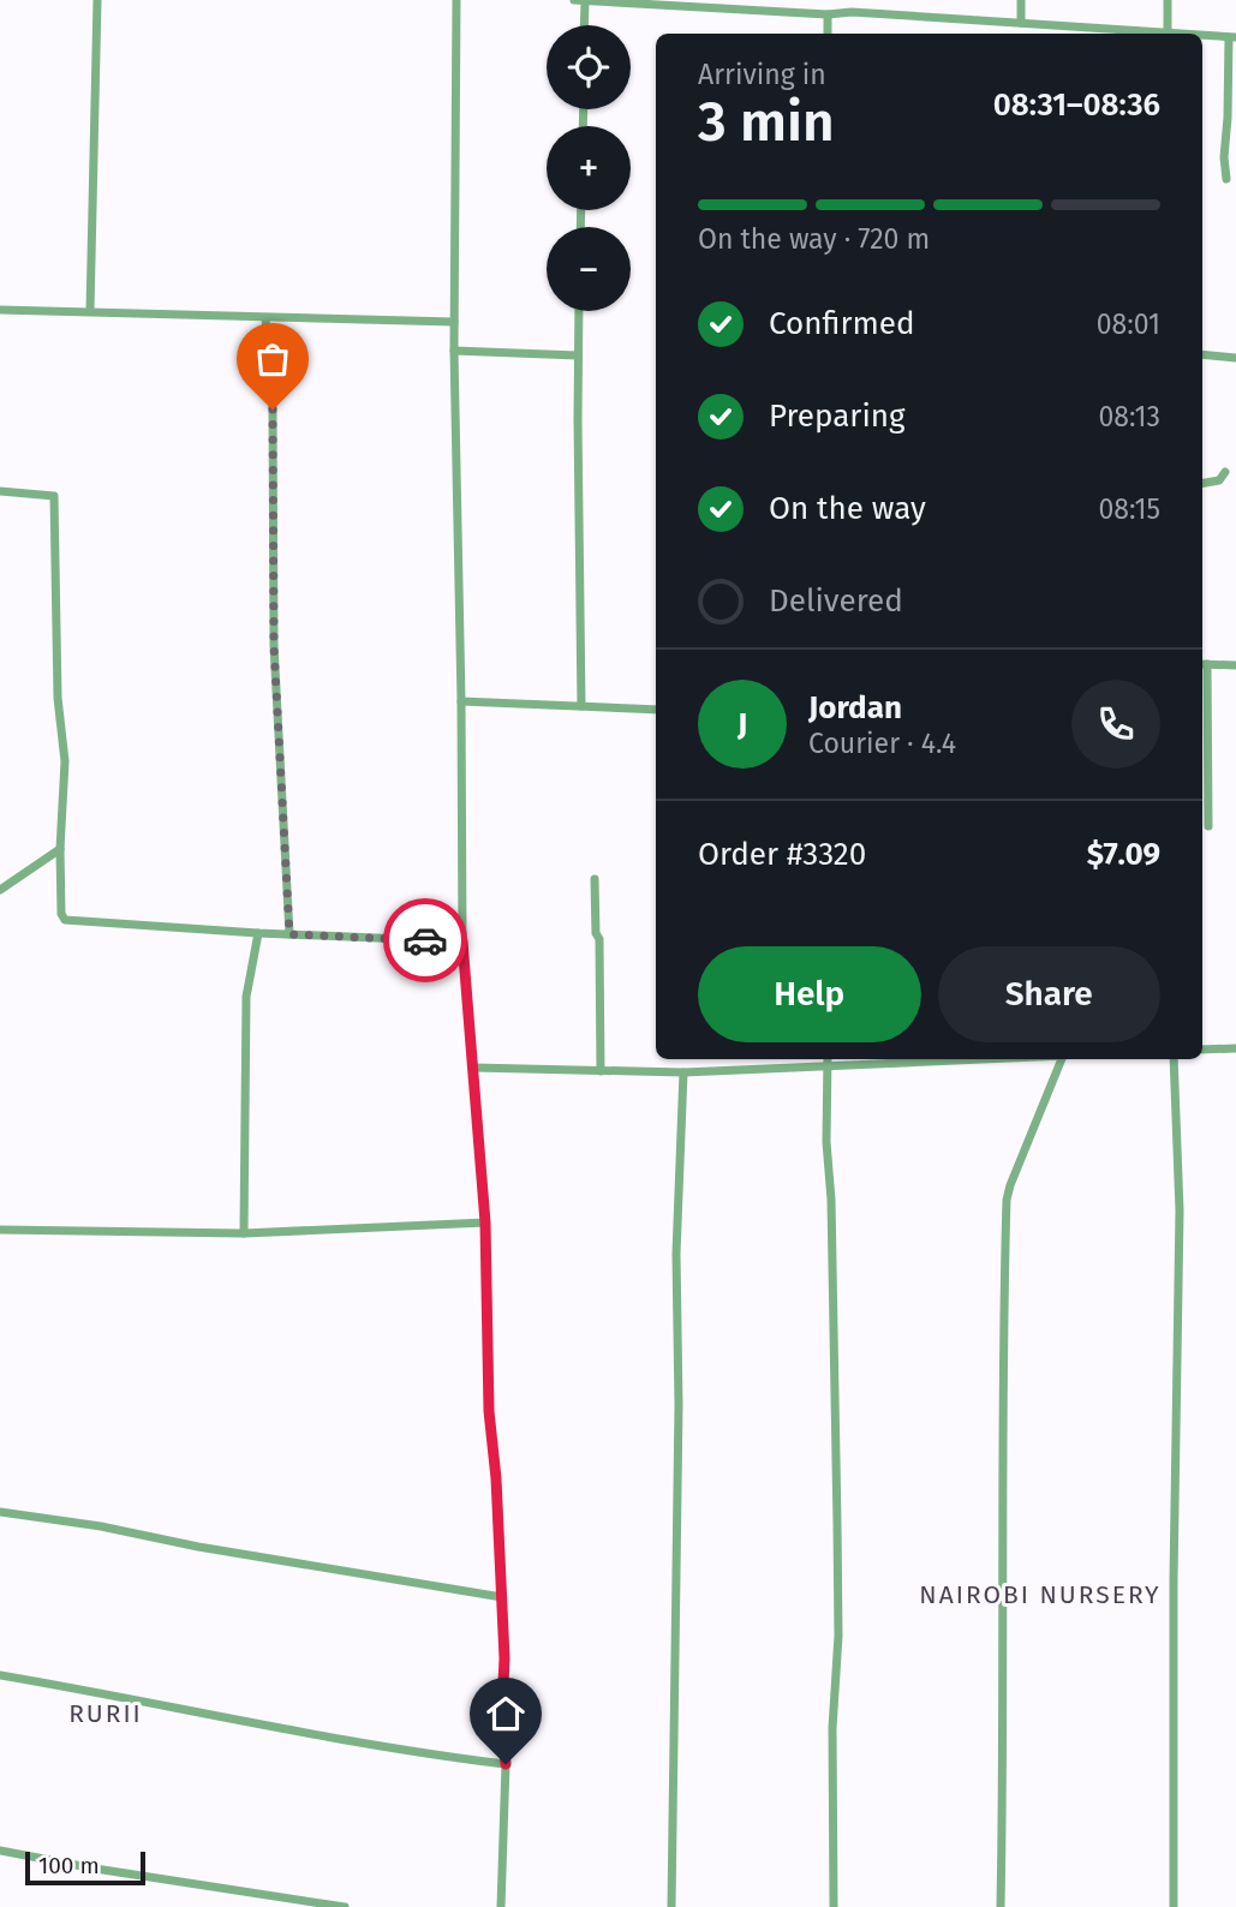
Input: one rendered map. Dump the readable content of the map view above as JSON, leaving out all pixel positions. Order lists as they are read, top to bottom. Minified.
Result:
{"districts":["NAIROBI NURSERY","RURII"],"scale_bar":"100 m","page":{"map_buttons":["+","−"],"heading":["3 min","Arriving in","08:31–08:36"],"panel":["Jordan","Courier · 4.4","Order #3320","$7.09"],"bar":"On the way · 720 m","list":[["Confirmed","08:01"],["Preparing","08:13"],["On the way","08:15"],"Delivered"],"round":"J","buttons":["Help","Share"],"scale":"100 m"}}
